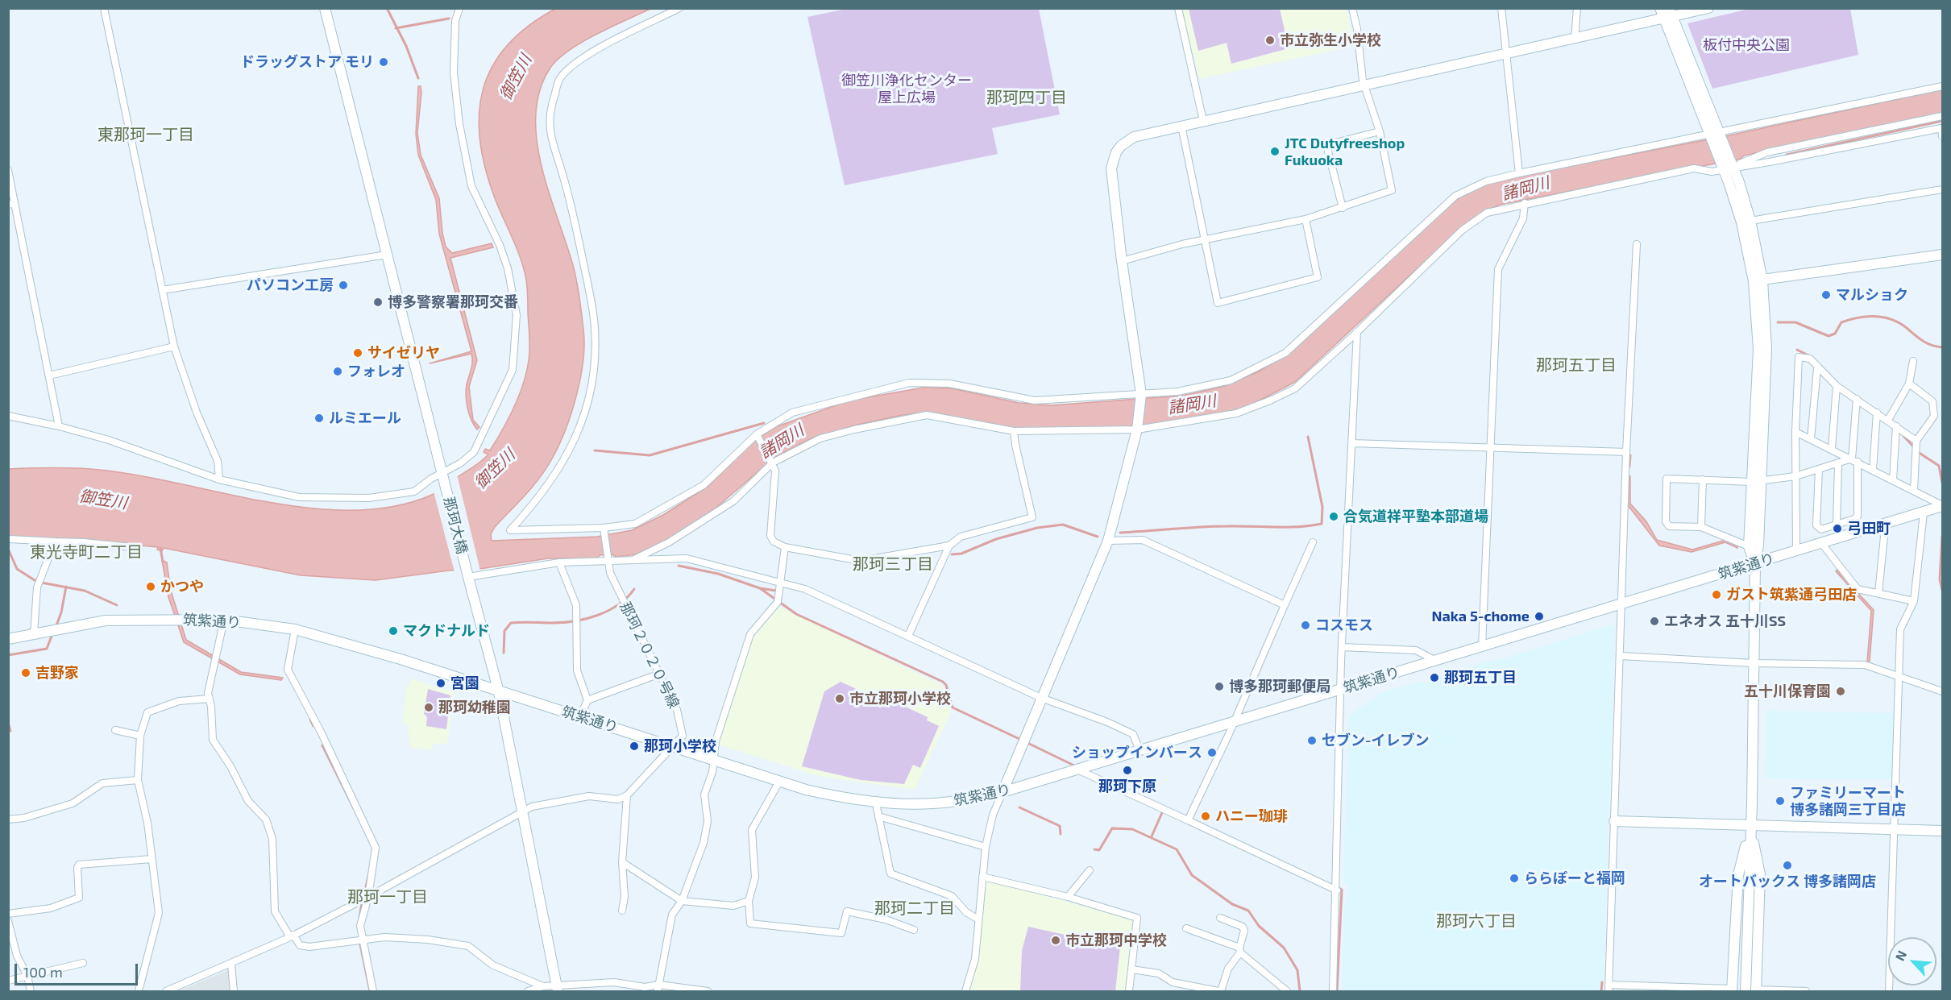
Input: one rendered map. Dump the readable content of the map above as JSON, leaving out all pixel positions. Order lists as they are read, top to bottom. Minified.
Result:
{"streets":{"street":["那珂大橋","筑紫通り","那珂２０２０号線"]},"crossings":[["那珂大橋","筑紫通り"],["筑紫通り","那珂２０２０号線"]],"districts":["那珂四丁目","東那珂一丁目","那珂五丁目","東光寺町二丁目","那珂三丁目","那珂一丁目","那珂二丁目","那珂六丁目"],"water":["御笠川","諸岡川"],"parks":["板付中央公園","御笠川浄化センター 屋上広場"],"places":["市立弥生小学校","ドラッグストア モリ","JTC Dutyfreeshop Fukuoka","パソコン工房","マルショク","博多警察署那珂交番","サイゼリヤ","フォレオ","ルミエール","合気道祥平塾本部道場","弓田町","かつや","ガスト筑紫通弓田店","Naka 5-chome","エネオス 五十川SS","コスモス","マクドナルド","吉野家","那珂五丁目","宮園","博多那珂郵便局","五十川保育園","市立那珂小学校","那珂幼稚園","セブン-イレブン","那珂小学校","ショップインバース","那珂下原","ファミリーマート 博多諸岡三丁目店","ハニー珈琲","オートバックス 博多諸岡店","ららぽーと福岡","市立那珂中学校"],"scale_bar":"100 m","north":"top left"}
